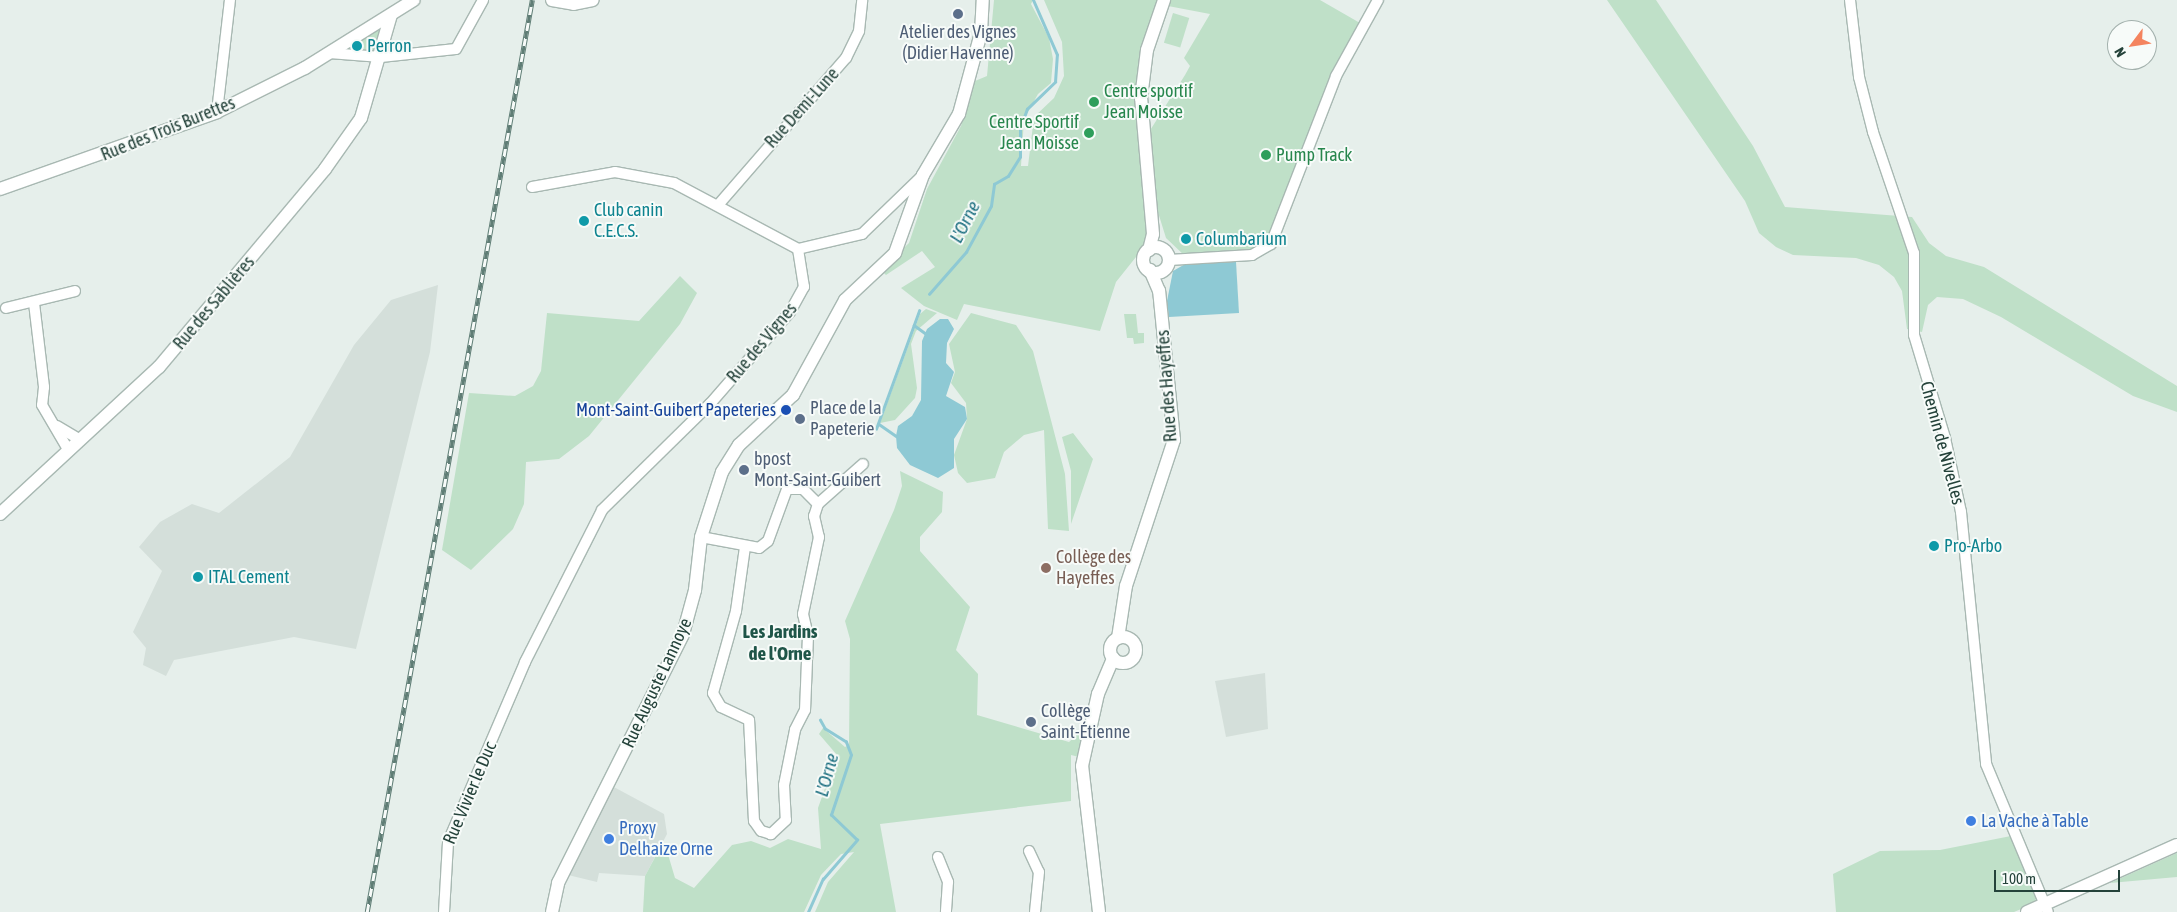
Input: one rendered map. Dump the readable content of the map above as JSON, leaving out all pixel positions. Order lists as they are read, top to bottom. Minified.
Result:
{"streets":{"street":["Rue Demi-Lune","Rue des Trois Burettes","Rue des Sablières","Rue des Vignes","Rue des Hayeffes","Chemin de Nivelles","Rue Auguste Lannoye","Rue Vivier le Duc"]},"crossings":[["Rue des Trois Burettes","Rue des Sablières"],["Rue des Vignes","Rue Vivier le Duc"]],"districts":["Les Jardins de l'Orne"],"water":["L'Orne"],"places":["Atelier des Vignes (Didier Havenne)","Perron","Centre sportif Jean Moisse","Centre Sportif Jean Moisse","Pump Track","Club canin C.E.C.S.","Columbarium","Mont-Saint-Guibert Papeteries","Place de la Papeterie","bpost Mont-Saint-Guibert","Pro-Arbo","Collège des Hayeffes","ITAL Cement","Collège Saint-Étienne","La Vache à Table","Proxy Delhaize Orne"],"scale_bar":"100 m","north":"bottom left"}
